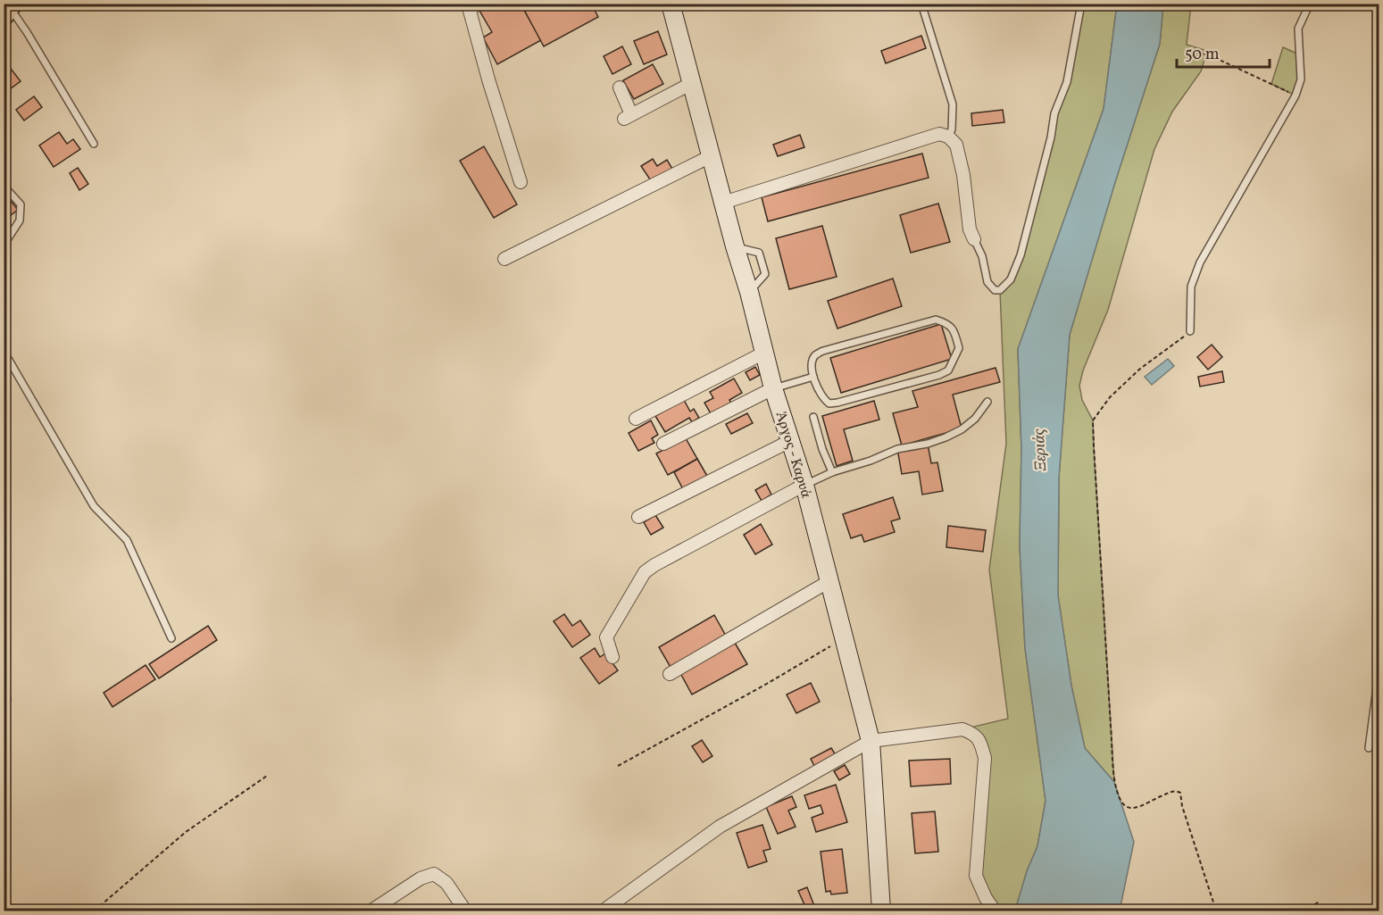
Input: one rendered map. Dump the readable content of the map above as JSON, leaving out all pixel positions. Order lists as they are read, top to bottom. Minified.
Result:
{"streets":{"main road":["Άργος - Καρυά"]},"water":["Ξεριάς"],"scale_bar":"50 m"}
